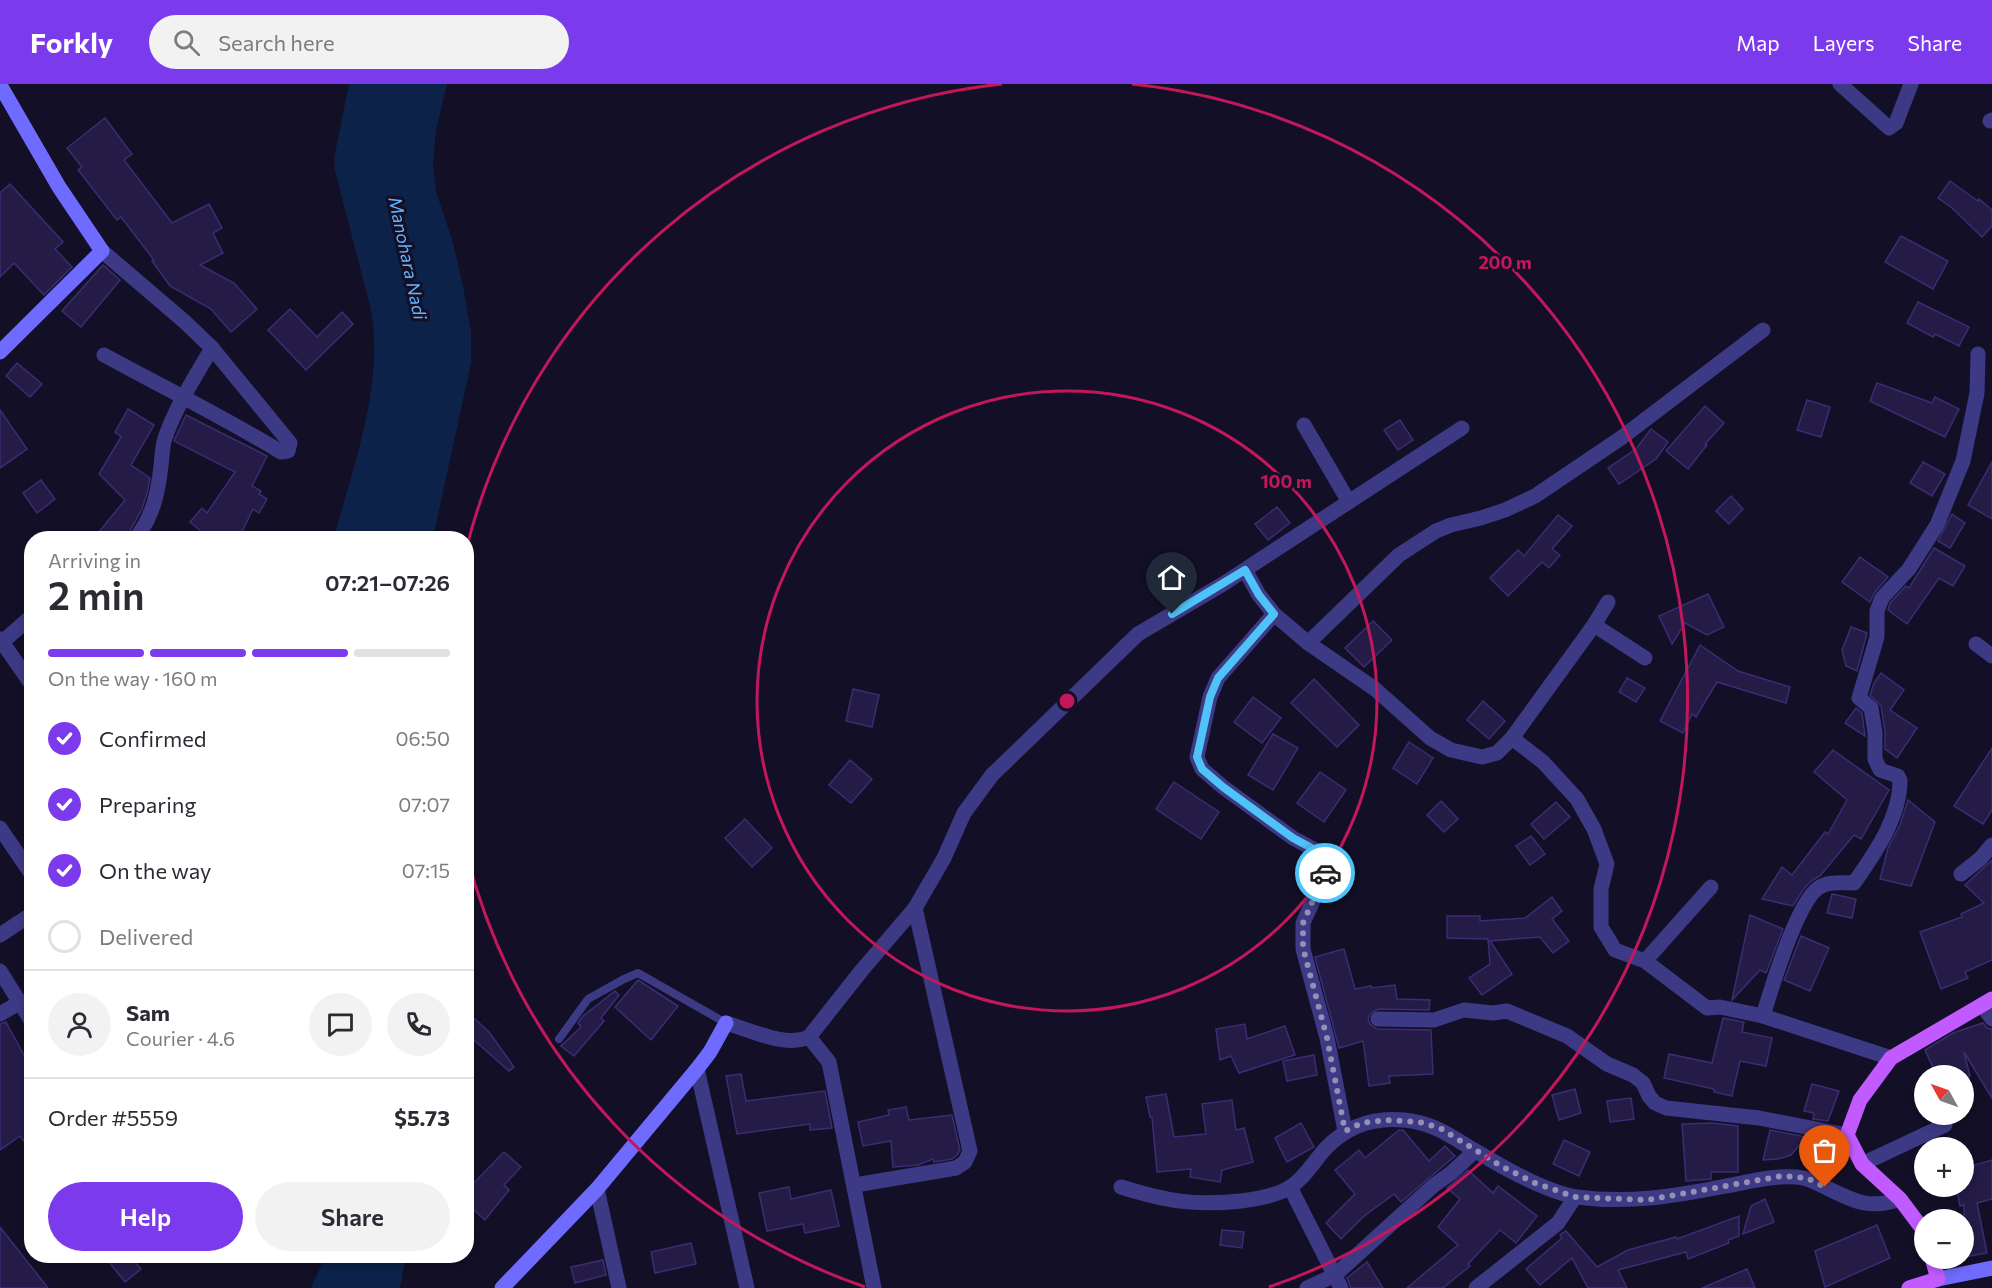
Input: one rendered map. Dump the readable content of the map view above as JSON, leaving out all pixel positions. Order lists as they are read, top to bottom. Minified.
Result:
{"water":["Manohara Nadi"],"north":"top left","page":{"header":"Forkly","search":"Search here","nav":["Map","Layers","Share"],"heading":["2 min","Arriving in","07:21–07:26"],"panel":["Sam","Courier · 4.6","Order #5559","$5.73"],"bar":"On the way · 160 m","list":[["Confirmed","06:50"],["Preparing","07:07"],["On the way","07:15"],"Delivered"],"map_buttons":["+","−"],"buttons":["Help","Share"]},"rings":["200 m","100 m"]}
